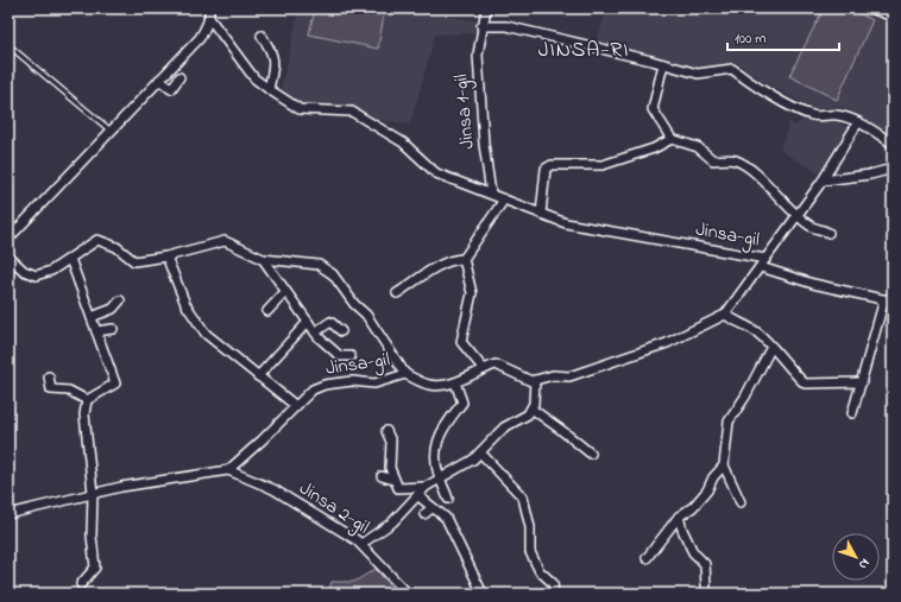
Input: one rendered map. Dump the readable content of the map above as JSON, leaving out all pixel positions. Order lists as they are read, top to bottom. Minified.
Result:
{"streets":{"street":["Jinsa 1-gil","Jinsa-gil","Jinsa 2-gil"]},"crossings":[["Jinsa 1-gil","Jinsa-gil"],["Jinsa-gil","Jinsa 2-gil"]],"districts":["JINSA-RI"],"scale_bar":"100 m","north":"bottom right"}
